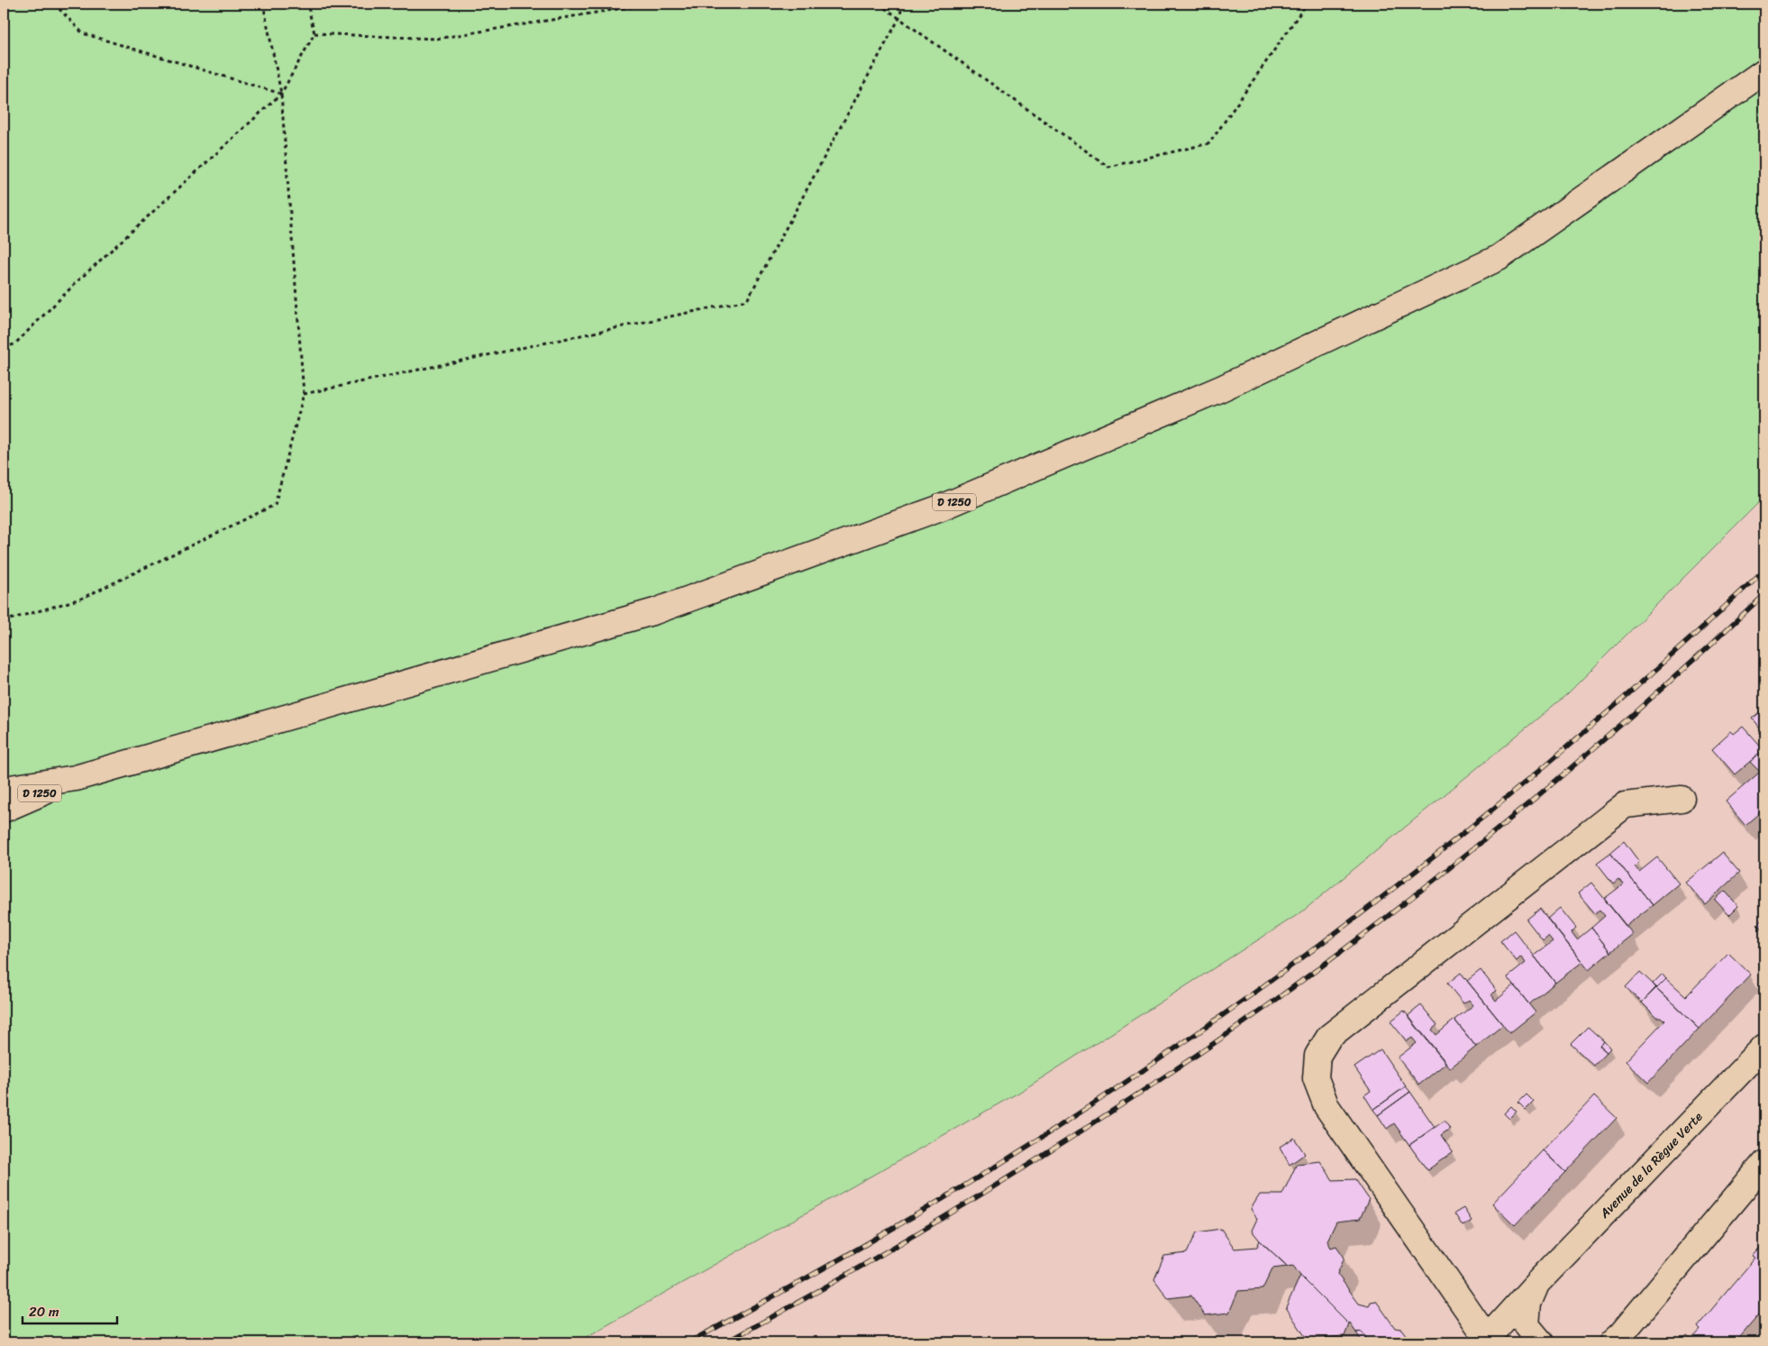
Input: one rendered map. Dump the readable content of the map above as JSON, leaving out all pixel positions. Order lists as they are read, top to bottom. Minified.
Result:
{"streets":{"main road":["D 1250","Avenue de la Règue Verte"]},"scale_bar":"20 m"}
